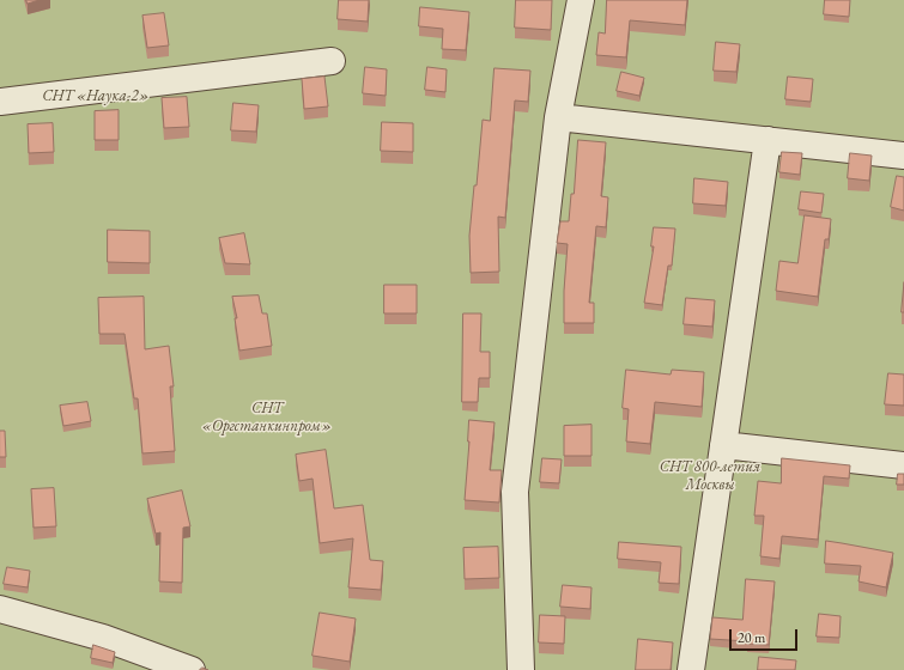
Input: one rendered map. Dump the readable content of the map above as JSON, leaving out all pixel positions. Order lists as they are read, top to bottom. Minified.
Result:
{"parks":["СНТ «Наука-2»","СНТ «Оргстанкинпром»","СНТ 800-летия Москвы"],"scale_bar":"20 m"}
